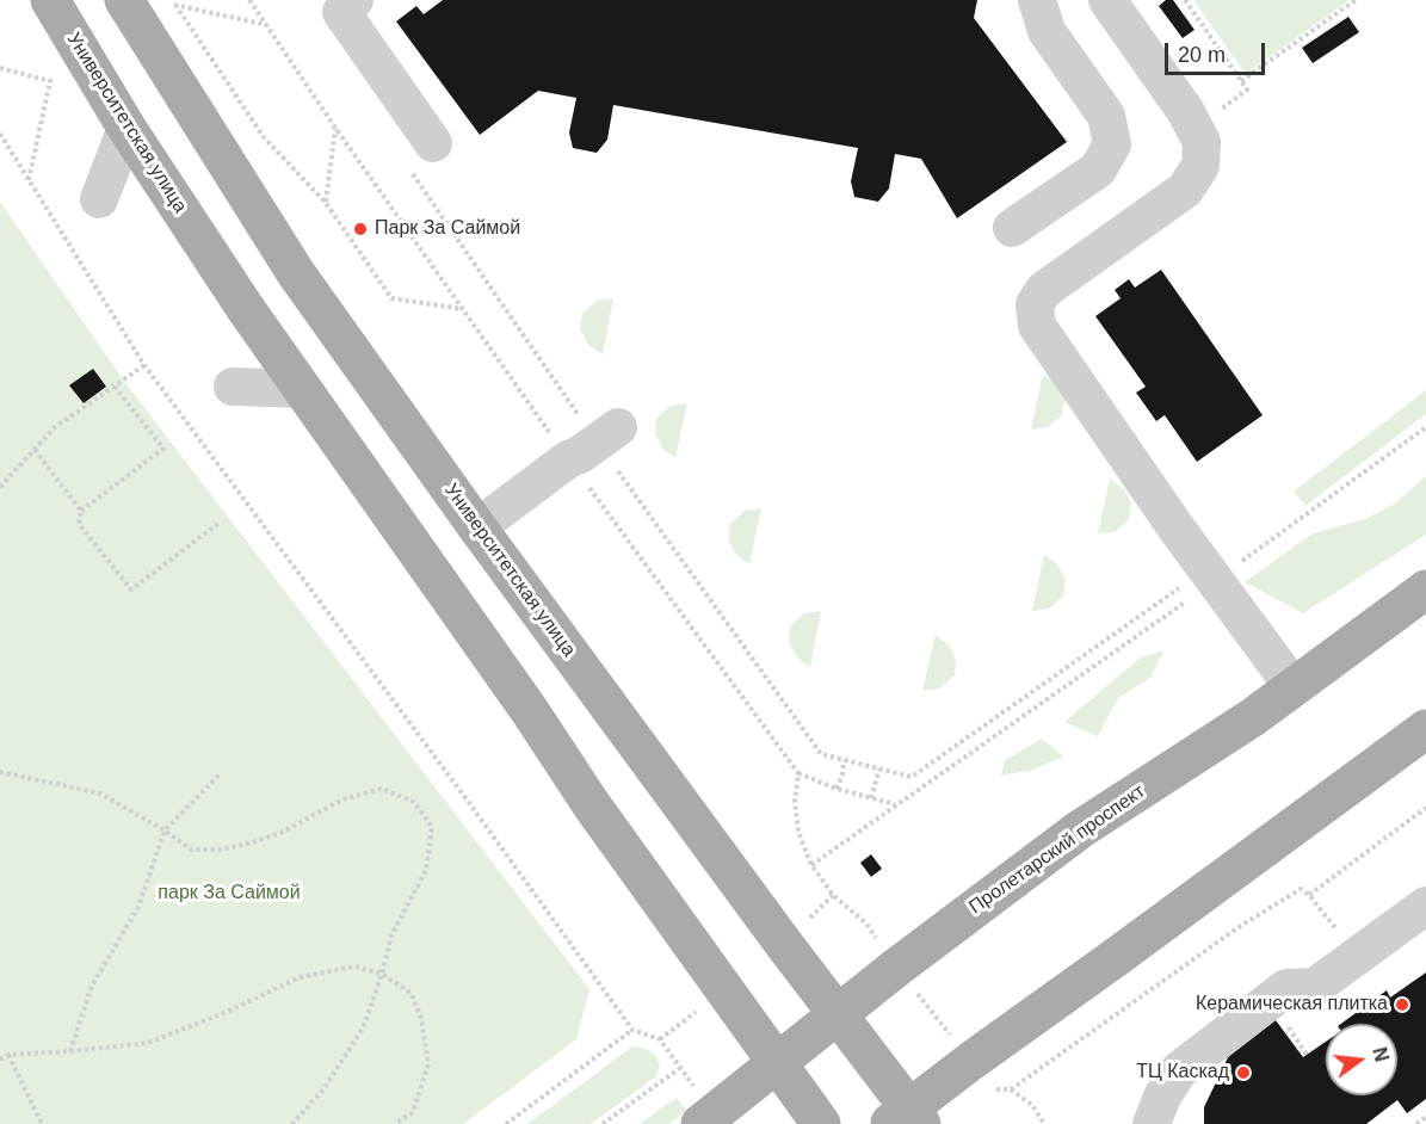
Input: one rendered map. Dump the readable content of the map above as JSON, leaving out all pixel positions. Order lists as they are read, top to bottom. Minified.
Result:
{"streets":{"main road":["Университетская улица","Пролетарский проспект"]},"crossings":[["Университетская улица","Пролетарский проспект"]],"parks":["парк За Саймой"],"places":["Парк За Саймой","Керамическая плитка","ТЦ Каскад"],"scale_bar":"20 m","north":"right"}
